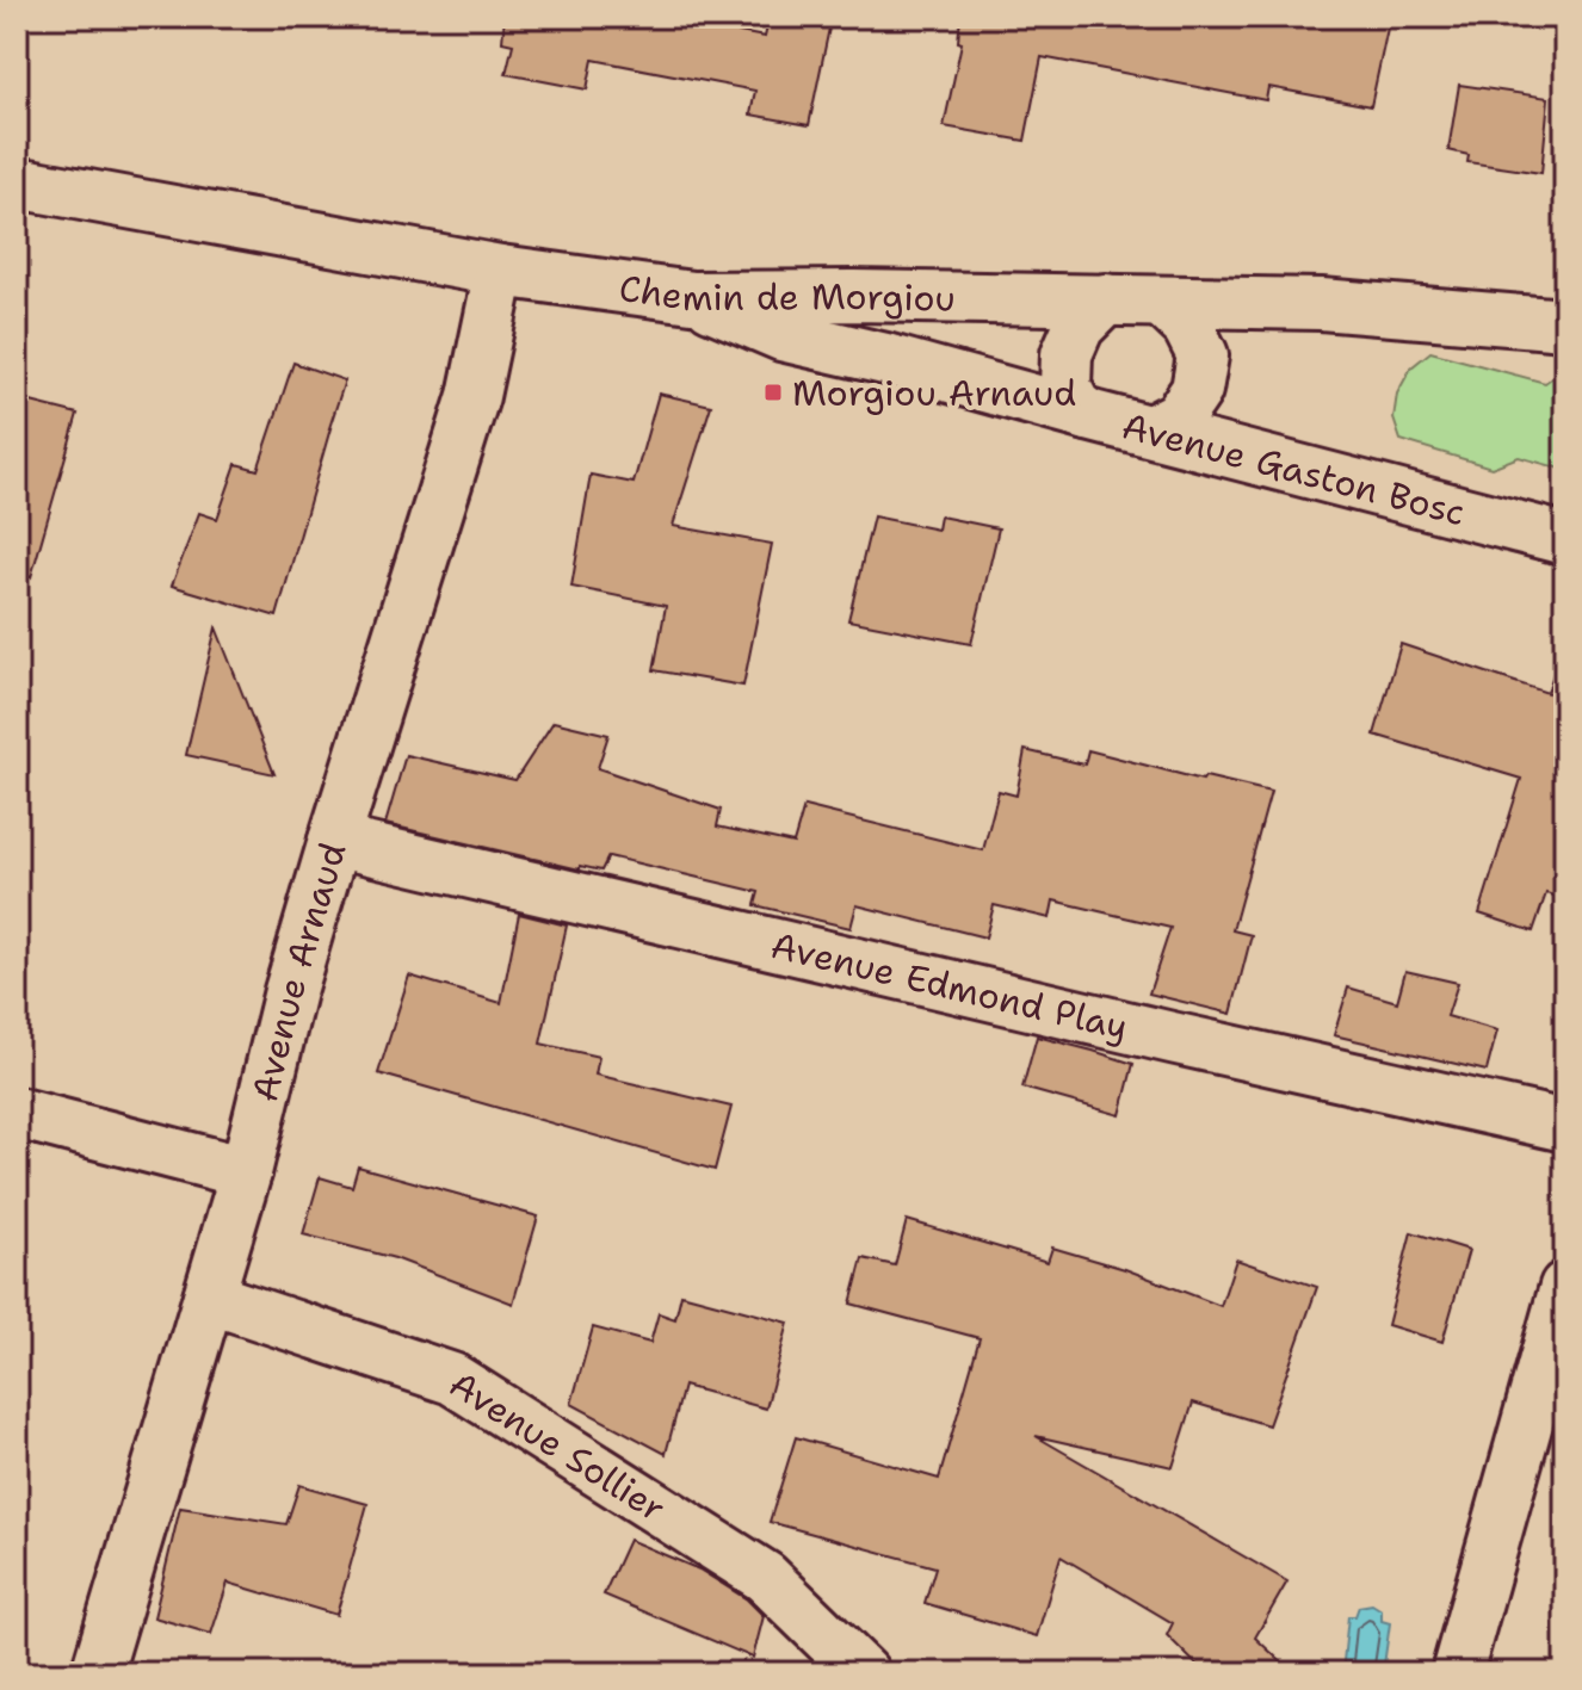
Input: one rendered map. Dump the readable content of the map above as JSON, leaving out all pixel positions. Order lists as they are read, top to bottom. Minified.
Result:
{"streets":{"street":["Chemin de Morgiou","Avenue Gaston Bosc","Avenue Arnaud","Avenue Edmond Play","Avenue Sollier"]},"crossings":[["Chemin de Morgiou","Avenue Gaston Bosc"],["Chemin de Morgiou","Avenue Arnaud"],["Avenue Arnaud","Avenue Edmond Play"],["Avenue Arnaud","Avenue Sollier"]],"places":{"transit":["Morgiou Arnaud"]}}
